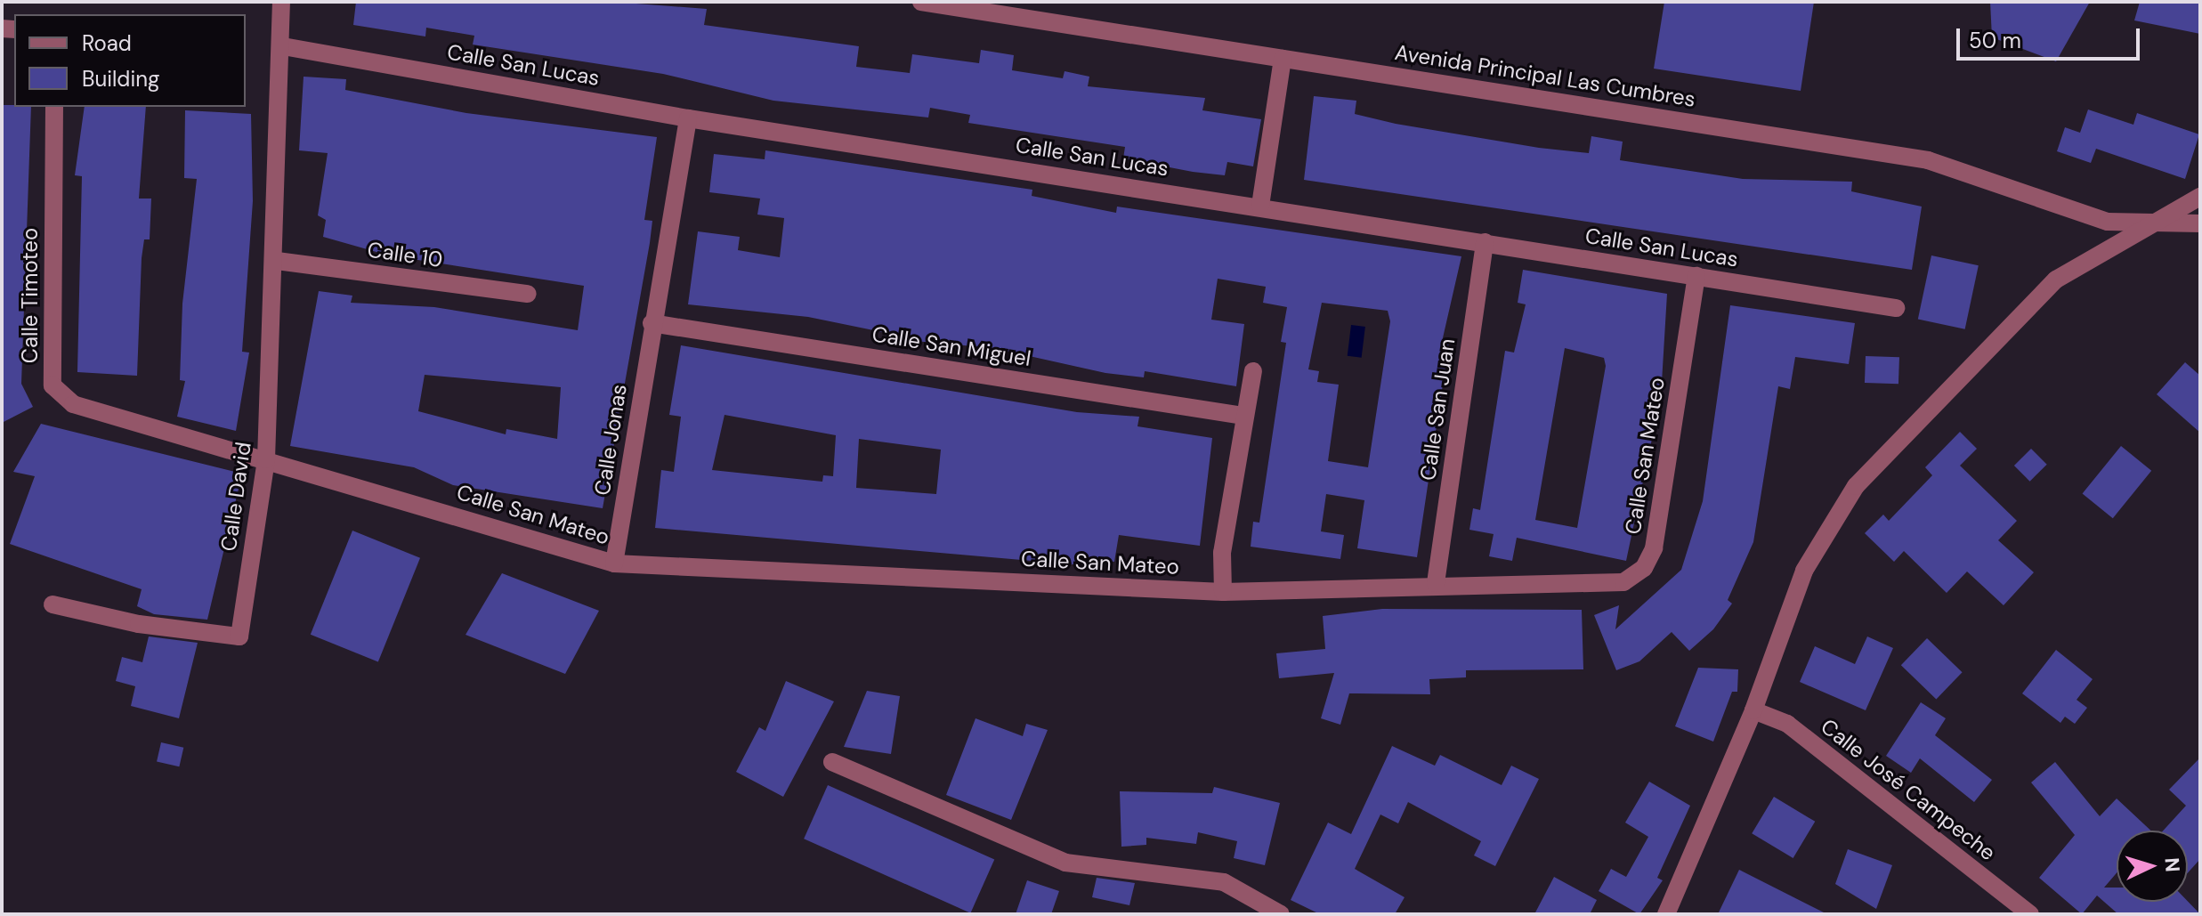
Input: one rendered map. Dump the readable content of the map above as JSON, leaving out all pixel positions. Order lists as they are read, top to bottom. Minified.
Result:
{"streets":{"street":["Calle San Lucas","Avenida Principal Las Cumbres","Calle 10","Calle Timoteo","Calle San Miguel","Calle San Juan","Calle Jonas","Calle San Mateo","Calle David","Calle José Campeche"]},"crossings":[["Calle San Lucas","Calle San Juan"],["Calle San Lucas","Calle San Mateo"],["Calle San Lucas","Calle David"],["Calle 10","Calle David"],["Calle Timoteo","Calle San Mateo"],["Calle Timoteo","Calle David"],["Calle San Miguel","Calle Jonas"],["Calle San Juan","Calle San Mateo"],["Calle Jonas","Calle San Mateo"],["Calle San Mateo","Calle David"]],"legend":["Road","Building"],"scale_bar":"50 m","north":"right"}
